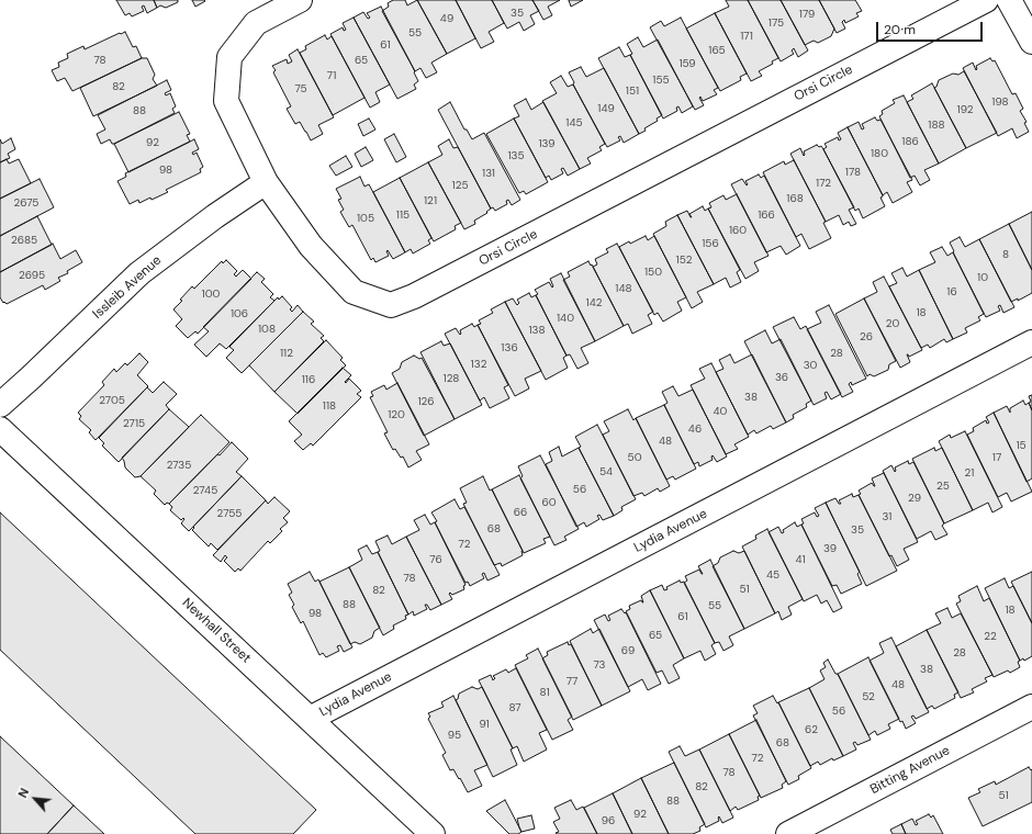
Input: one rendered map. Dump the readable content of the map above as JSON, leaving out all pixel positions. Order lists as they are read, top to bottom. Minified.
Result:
{"streets":{"street":["Orsi Circle","Issleib Avenue","Lydia Avenue","Newhall Street","Bitting Avenue"]},"crossings":[["Orsi Circle","Issleib Avenue"],["Lydia Avenue","Newhall Street"]],"house_numbers":["35","179","49","175","55","171","61","165","78","65","159","71","155","82","75","151","198","149","192","88","145","188","186","92","139","180","135","98","178","131","172","125","168","121","2675","115","166","105","160","2685","156","8","152","150","2695","10","148","16","100","142","18","106","140","20","108","138","26","136","112","28","132","30","36","128","116","38","2705","126","118","40","120","2715","46","48","15","50","17","2735","54","21","25","56","2745","29","60","66","2755","31","68","35","72","39","76","41","45","78","51","82","88","55","18","98","61","65","22","69","28","73","38","77","48","81","52","87","56","91","62","95","68","72","78","82","51","88","92","96"],"scale_bar":"20 m","north":"top left"}
